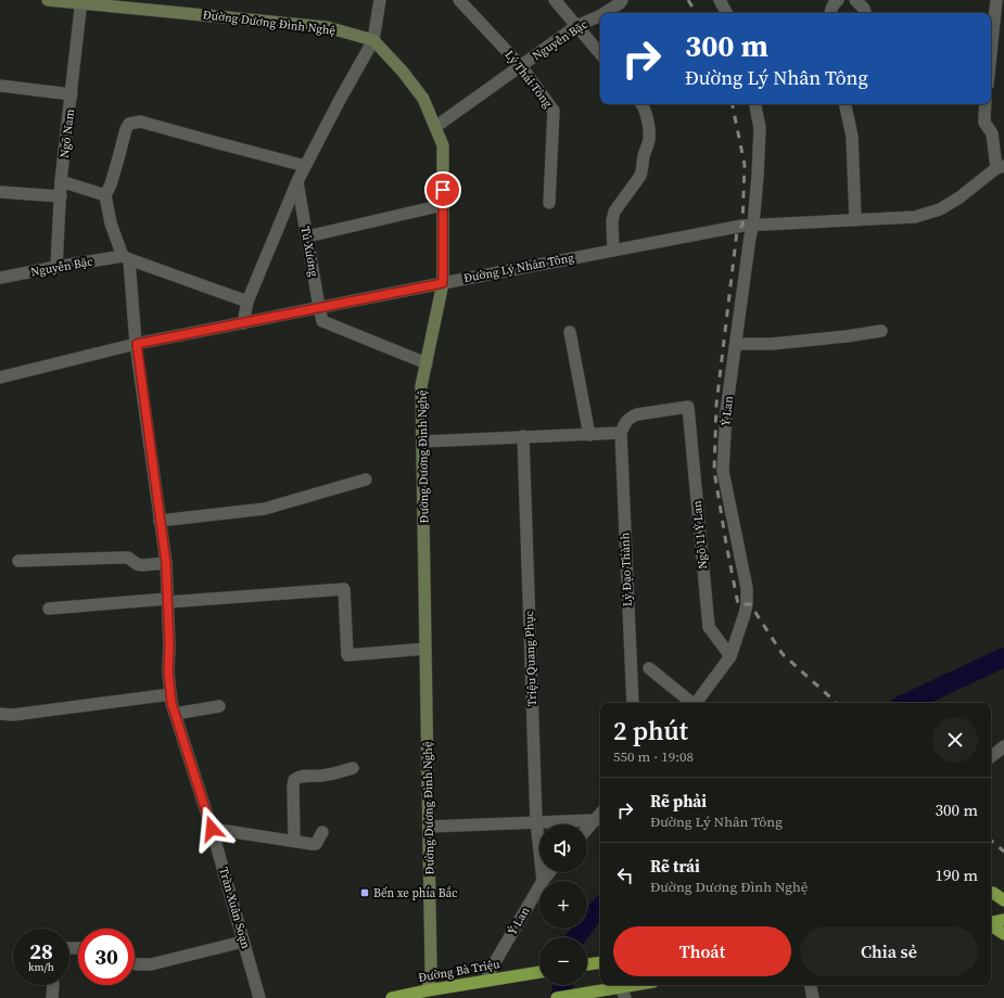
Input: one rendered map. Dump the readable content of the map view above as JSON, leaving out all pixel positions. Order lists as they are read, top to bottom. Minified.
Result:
{"streets":{"highway":["Đường Bà Triệu"],"main road":["Đường Dương Đình Nghệ"],"street":["Nguyễn Bặc","Lý Thái Tông","Ngõ Nam","Tú Xương","Đường Lý Nhân Tông","Ỷ Lan","Ngõ 11 Ỷ Lan","Lý Đạo Thành","Triệu Quang Phục","Trần Xuân Soạn"]},"crossings":[["Đường Dương Đình Nghệ","Nguyễn Bặc"],["Đường Dương Đình Nghệ","Ngõ Nam"],["Đường Dương Đình Nghệ","Tú Xương"],["Đường Dương Đình Nghệ","Đường Lý Nhân Tông"],["Đường Dương Đình Nghệ","Đường Bà Triệu"],["Nguyễn Bặc","Lý Thái Tông"],["Nguyễn Bặc","Ngõ Nam"],["Nguyễn Bặc","Trần Xuân Soạn"],["Tú Xương","Đường Lý Nhân Tông"],["Đường Lý Nhân Tông","Ỷ Lan"],["Đường Lý Nhân Tông","Trần Xuân Soạn"],["Ỷ Lan","Ngõ 11 Ỷ Lan"],["Ỷ Lan","Triệu Quang Phục"],["Ỷ Lan","Đường Bà Triệu"],["Ngõ 11 Ỷ Lan","Lý Đạo Thành"]],"places":{"transit":["Bến xe phía Bắc"]},"page":{"turn":["300 m","Đường Lý Nhân Tông"],"heading":["2 phút","550 m · 19:08"],"list":[{"name":"Rẽ phải","note":"Đường Lý Nhân Tông","value":"300 m"},{"name":"Rẽ trái","note":"Đường Dương Đình Nghệ","value":"190 m"}],"map_buttons":["+","−"],"buttons":["Thoát","Chia sẻ"],"speed":"28 km/h","limit":"30"}}
